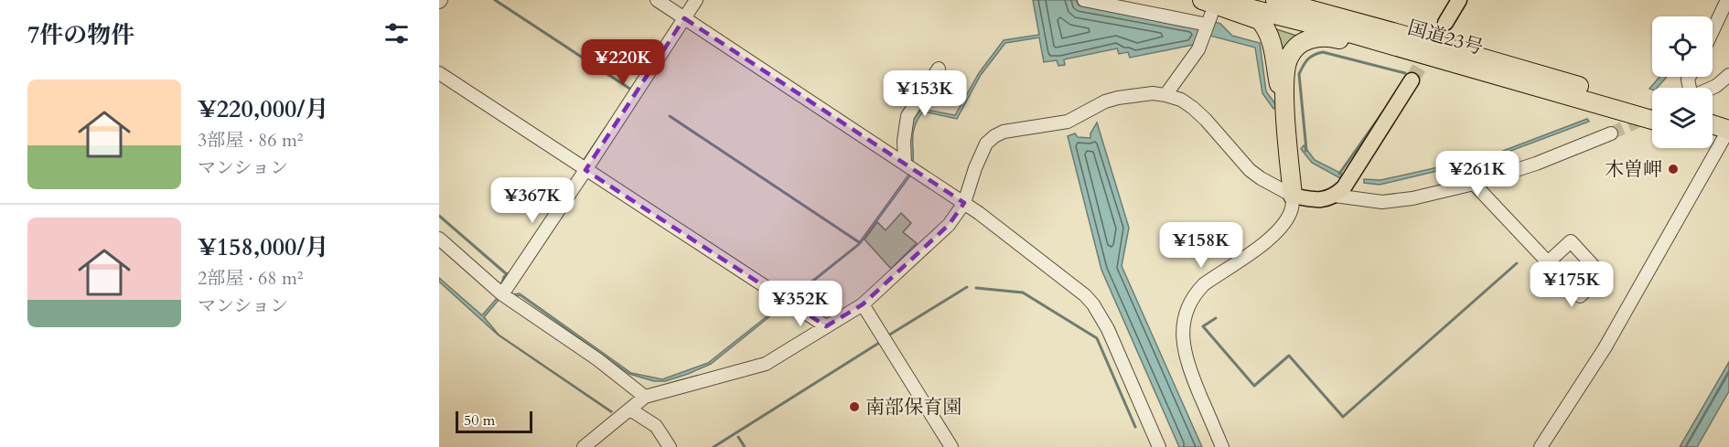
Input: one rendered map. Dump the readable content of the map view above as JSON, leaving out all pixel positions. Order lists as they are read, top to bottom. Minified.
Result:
{"streets":{"highway":["国道23号"]},"places":["木曽岬","南部保育園"],"scale_bar":"50 m","page":{"heading":"7件の物件","price":["¥220K","¥153K","¥261K","¥367K","¥158K","¥175K","¥352K"],"list":[{"name":"¥220,000/月","note":"3部屋 · 86 m² · マンション"},{"name":"¥158,000/月","note":"2部屋 · 68 m² · マンション"}],"scale":"50 m"}}
